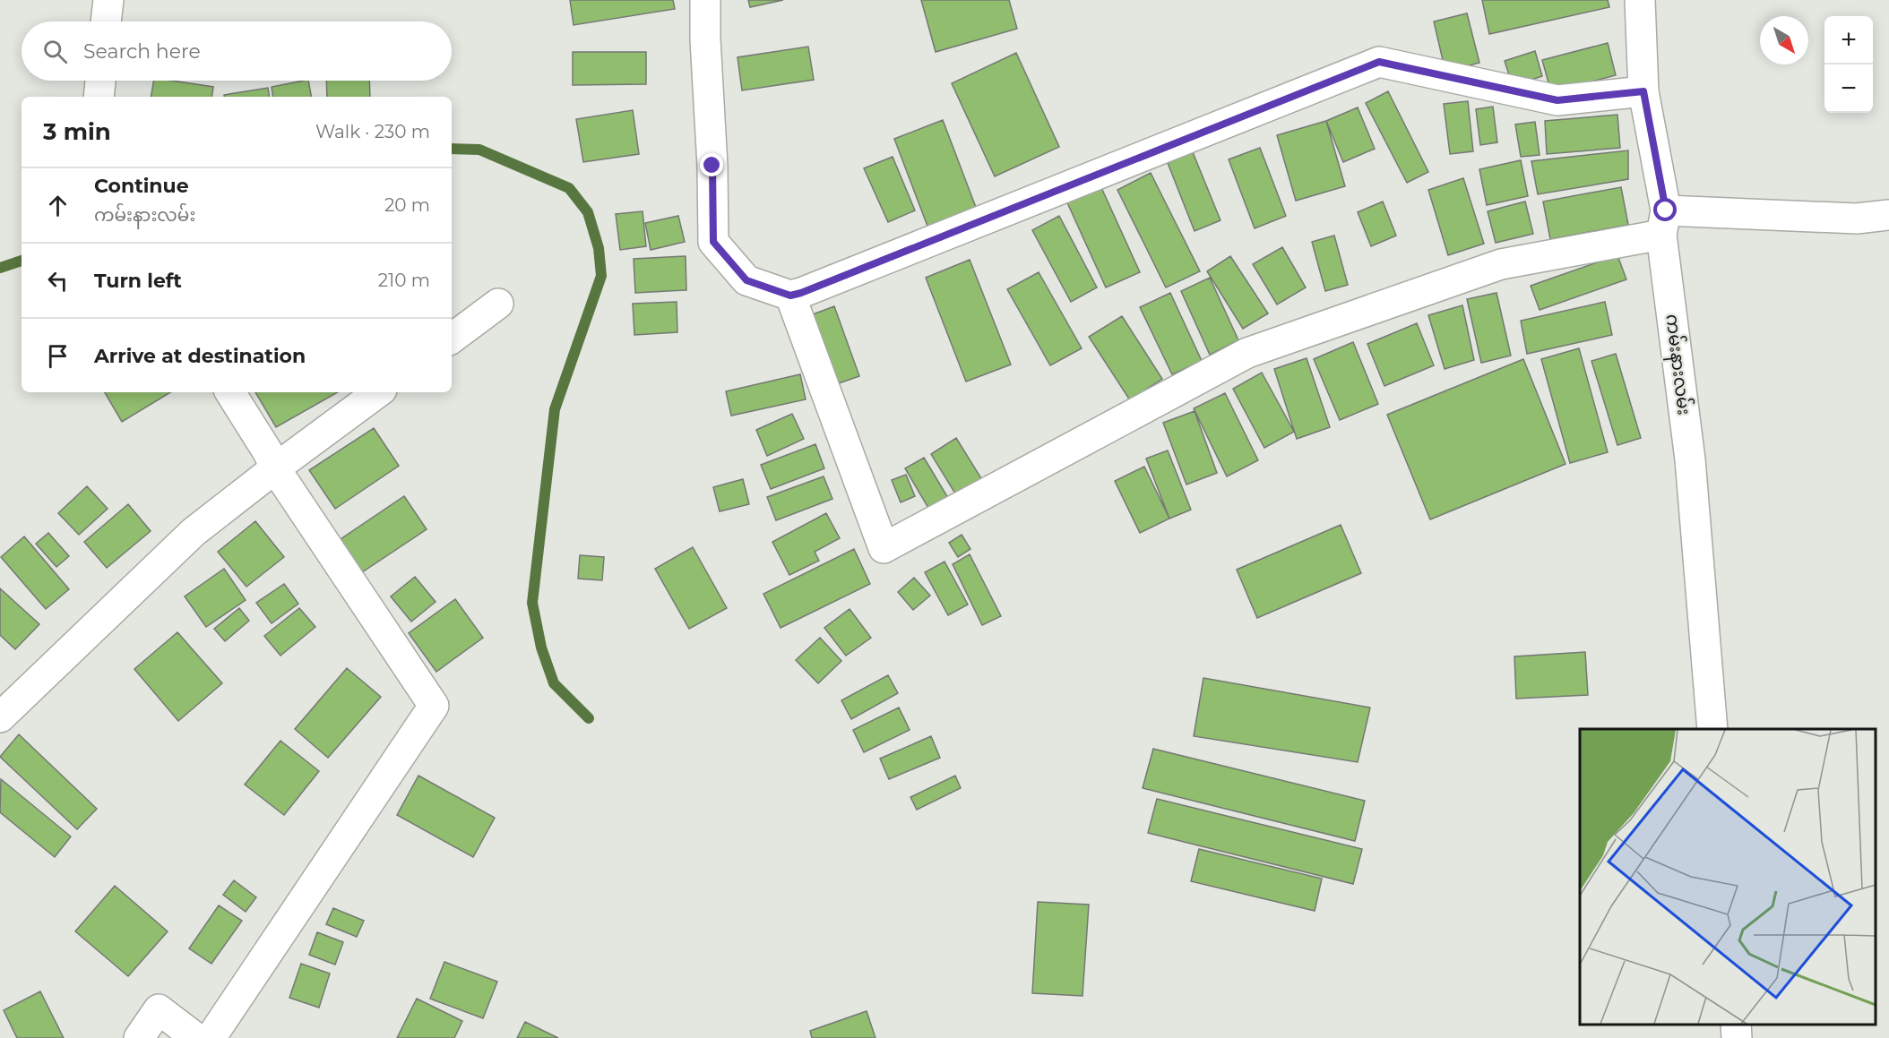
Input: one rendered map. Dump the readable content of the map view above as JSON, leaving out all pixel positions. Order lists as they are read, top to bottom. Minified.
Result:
{"streets":{"street":["ကမ်းနားလမ်း"]},"north":"bottom right","page":{"map_buttons":["+","−"],"search":"Search here","heading":["3 min","Walk · 230 m"],"list":[["Continue","ကမ်းနားလမ်း","20 m"],["Turn left","210 m"],"Arrive at destination"]}}
